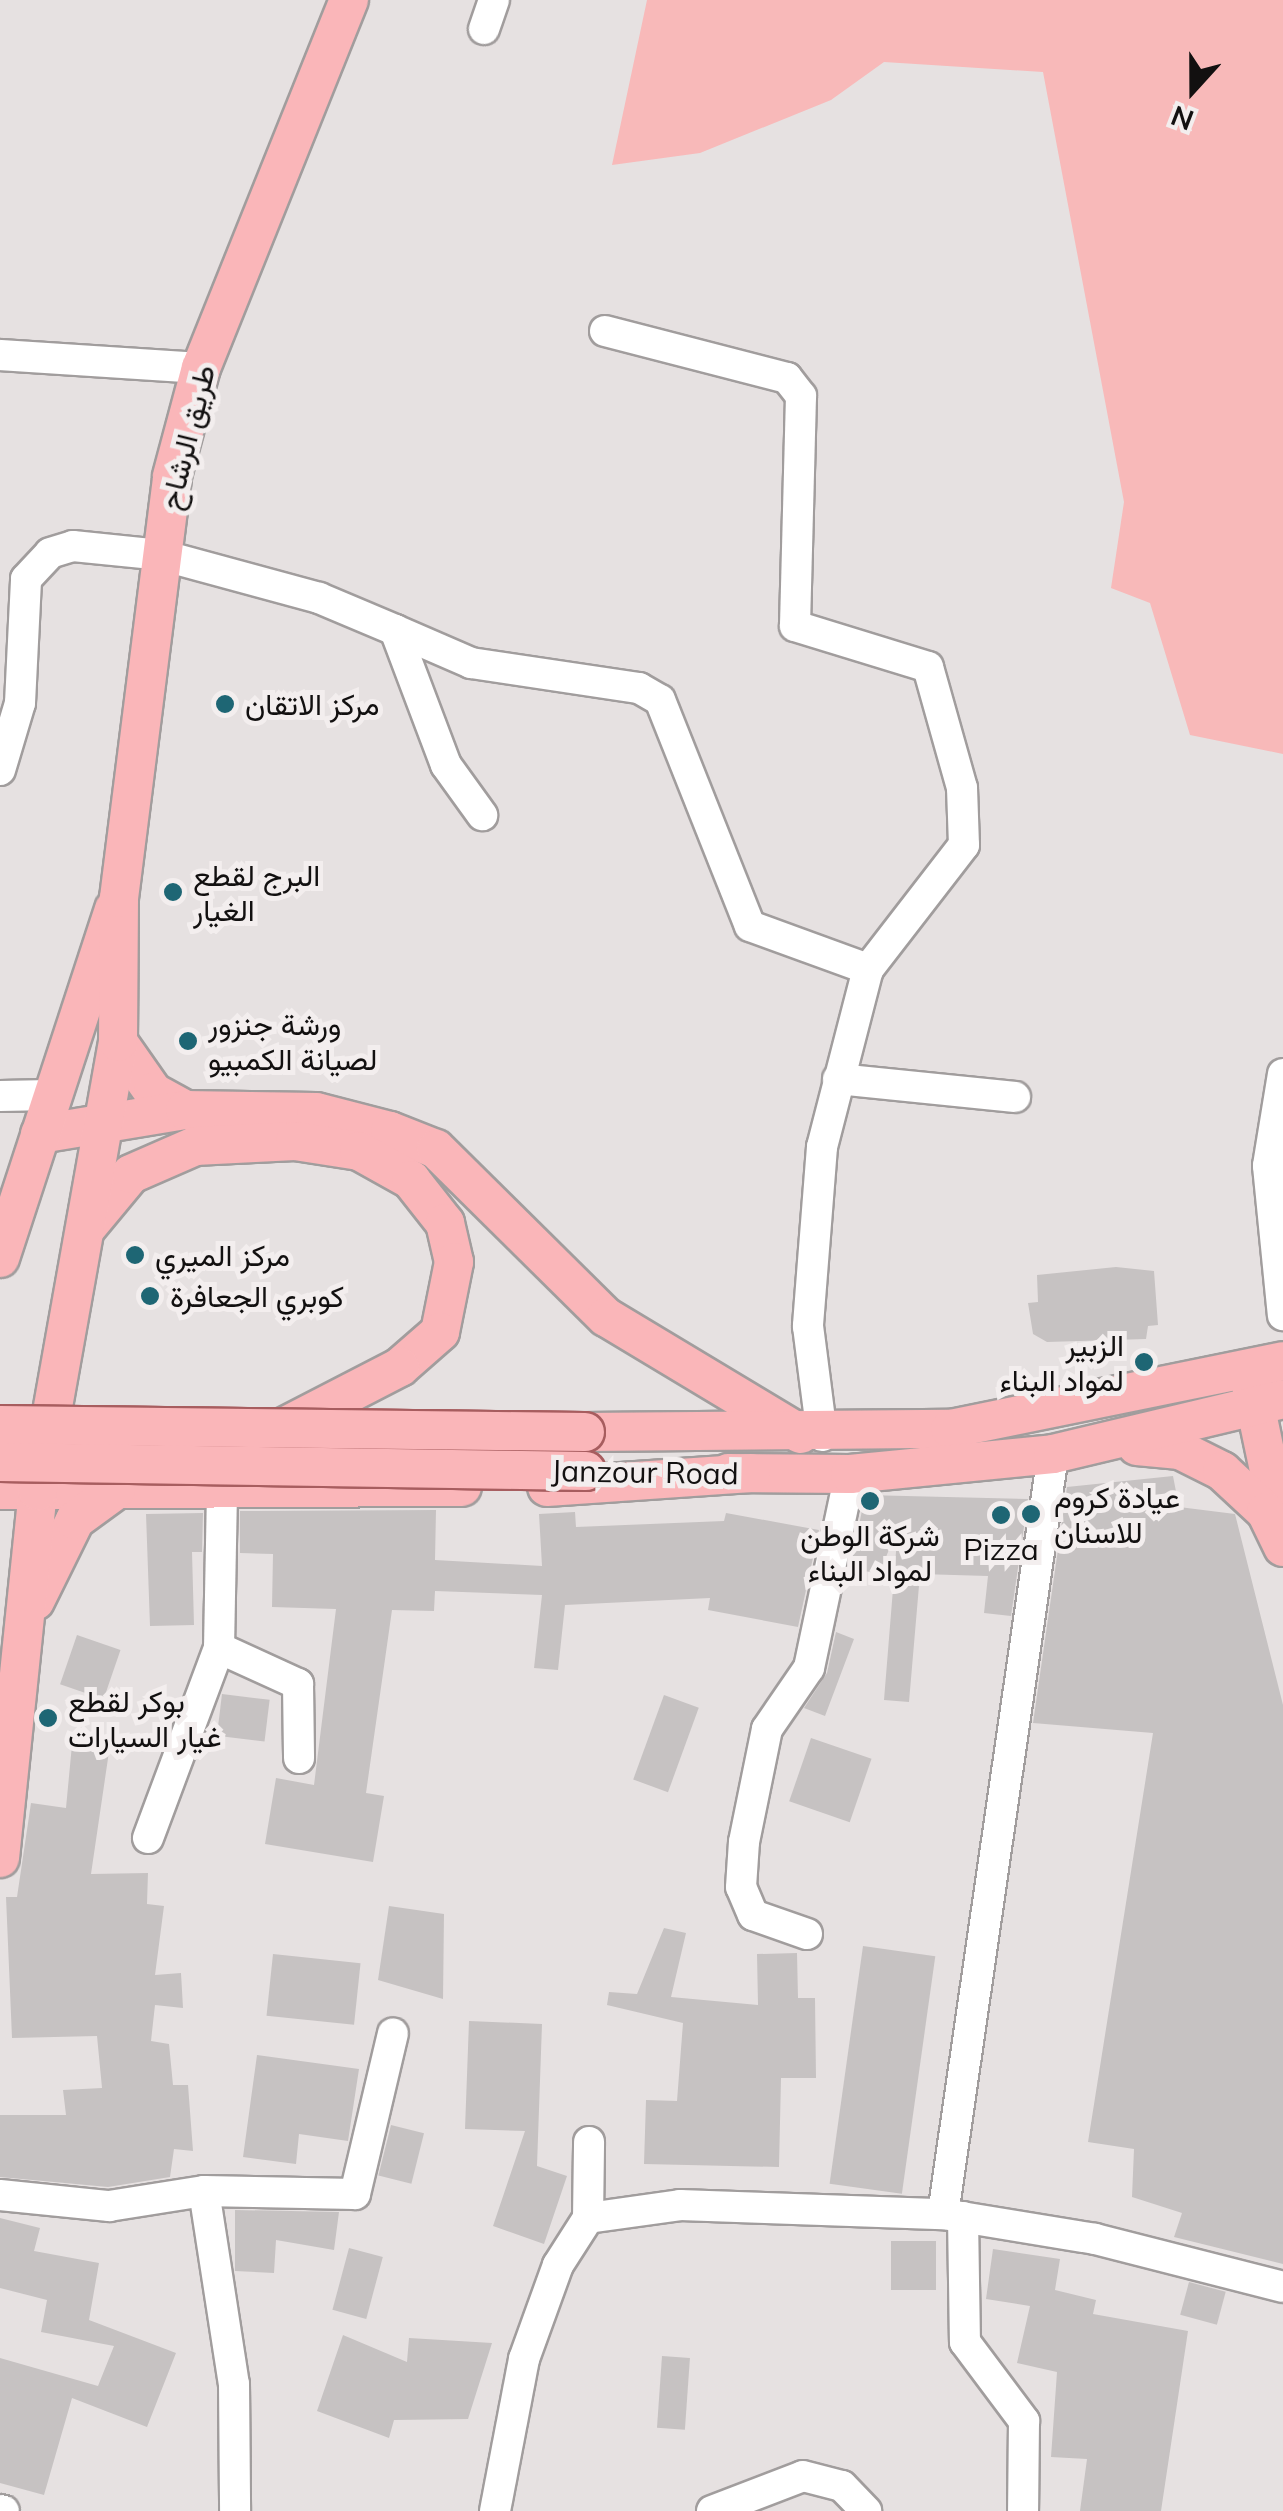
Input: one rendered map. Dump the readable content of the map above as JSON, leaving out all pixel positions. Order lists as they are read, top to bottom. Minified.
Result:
{"streets":{"main road":["طريق الرشاح","Janzour Road"]},"places":["مركز الاتقان","البرج لقطع الغيار","ورشة جنزور لصيانة الكمبيو","مركز الميري","كوبري الجعافرة","الزبير لمواد البناء","شركة الوطن لمواد البناء","عيادة كروم للاسنان","Pizza","بوكر لقطع غيار السيارات"],"north":"bottom"}
